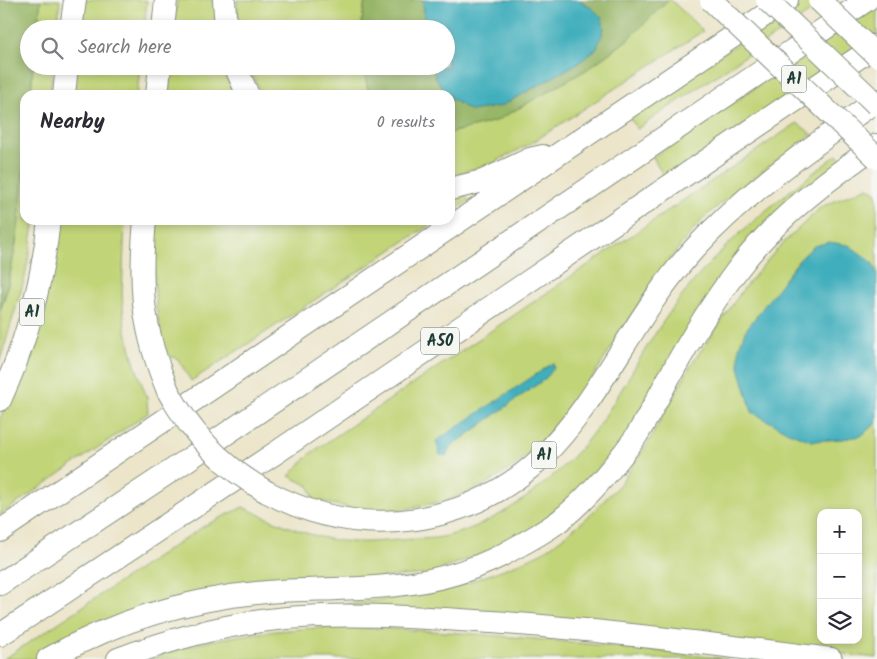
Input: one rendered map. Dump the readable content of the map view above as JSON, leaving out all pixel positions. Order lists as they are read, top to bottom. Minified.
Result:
{"streets":{"highway":["A1","A50"]},"page":{"search":"Search here","heading":["Nearby","0 results"],"map_buttons":["+","−"]}}
